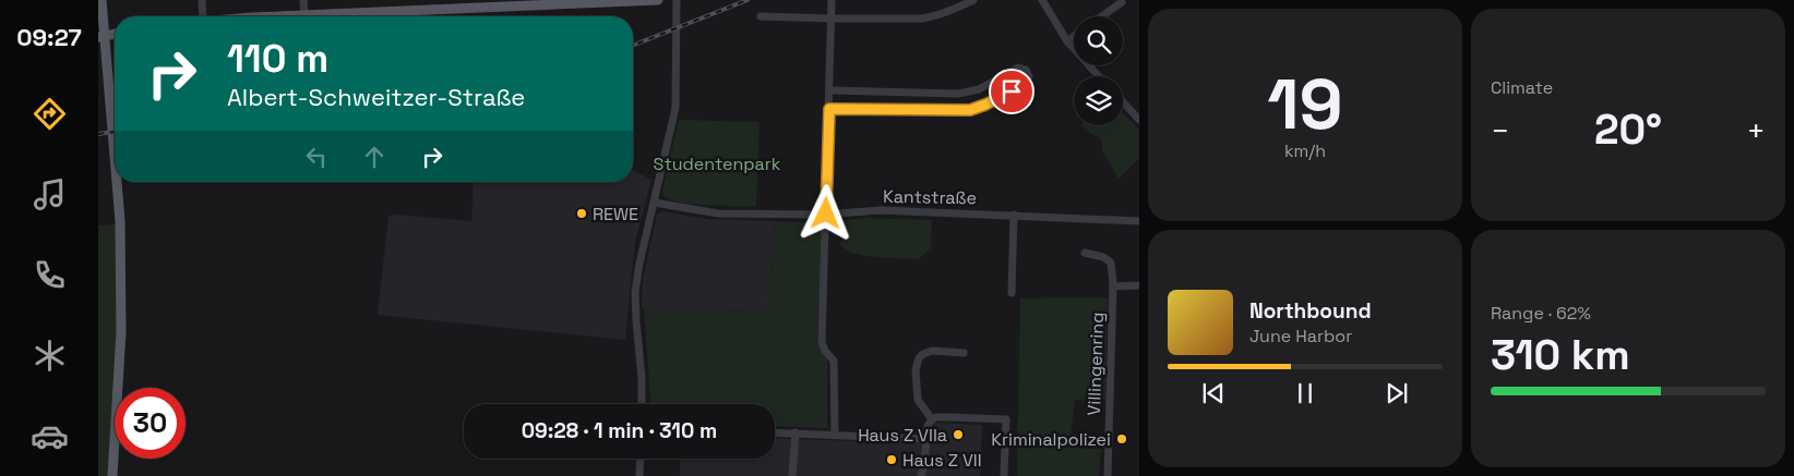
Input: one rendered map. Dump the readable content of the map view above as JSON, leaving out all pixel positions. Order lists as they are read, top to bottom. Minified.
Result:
{"streets":{"street":["Kantstraße","Villingenring"]},"parks":["Studentenpark"],"places":["REWE","Haus Z VIIa","Kriminalpolizei","Haus Z VII"],"page":{"tabs":"09:27","tile":[["19","km/h"],"Climate",["Range · 62%","310 km"]],"turn":["110 m","Albert-Schweitzer-Straße"],"heat":["−","20°","+"],"song":["Northbound","June Harbor"],"limit":"30","trip":"09:28 · 1 min · 310 m"}}
